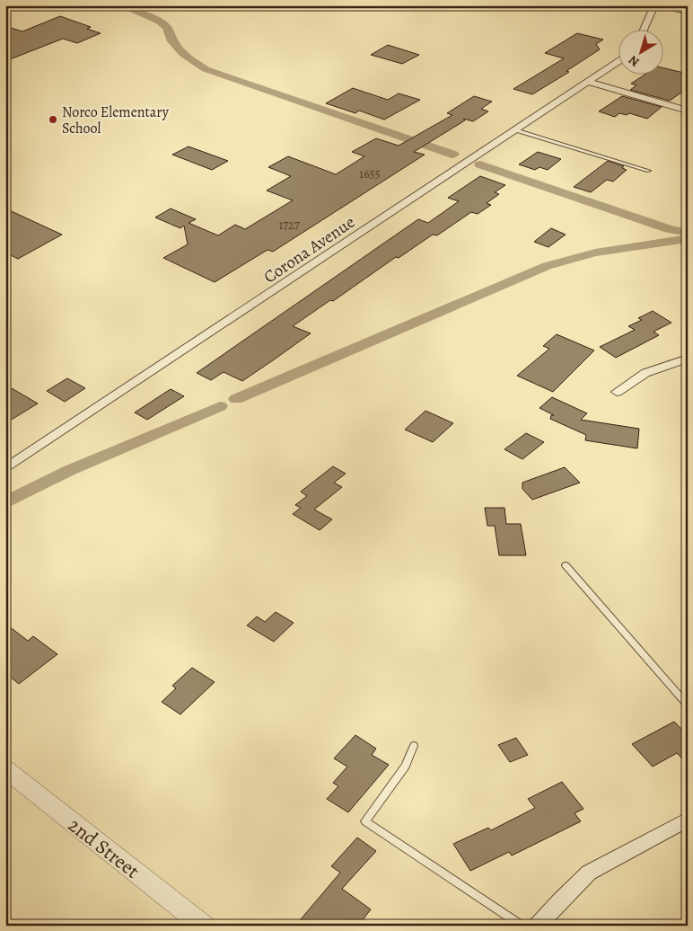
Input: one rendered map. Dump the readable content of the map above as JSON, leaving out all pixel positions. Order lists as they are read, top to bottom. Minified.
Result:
{"streets":{"street":["Corona Avenue","2nd Street"]},"places":["Norco Elementary School"],"house_numbers":["1655","1727"],"north":"bottom left"}
